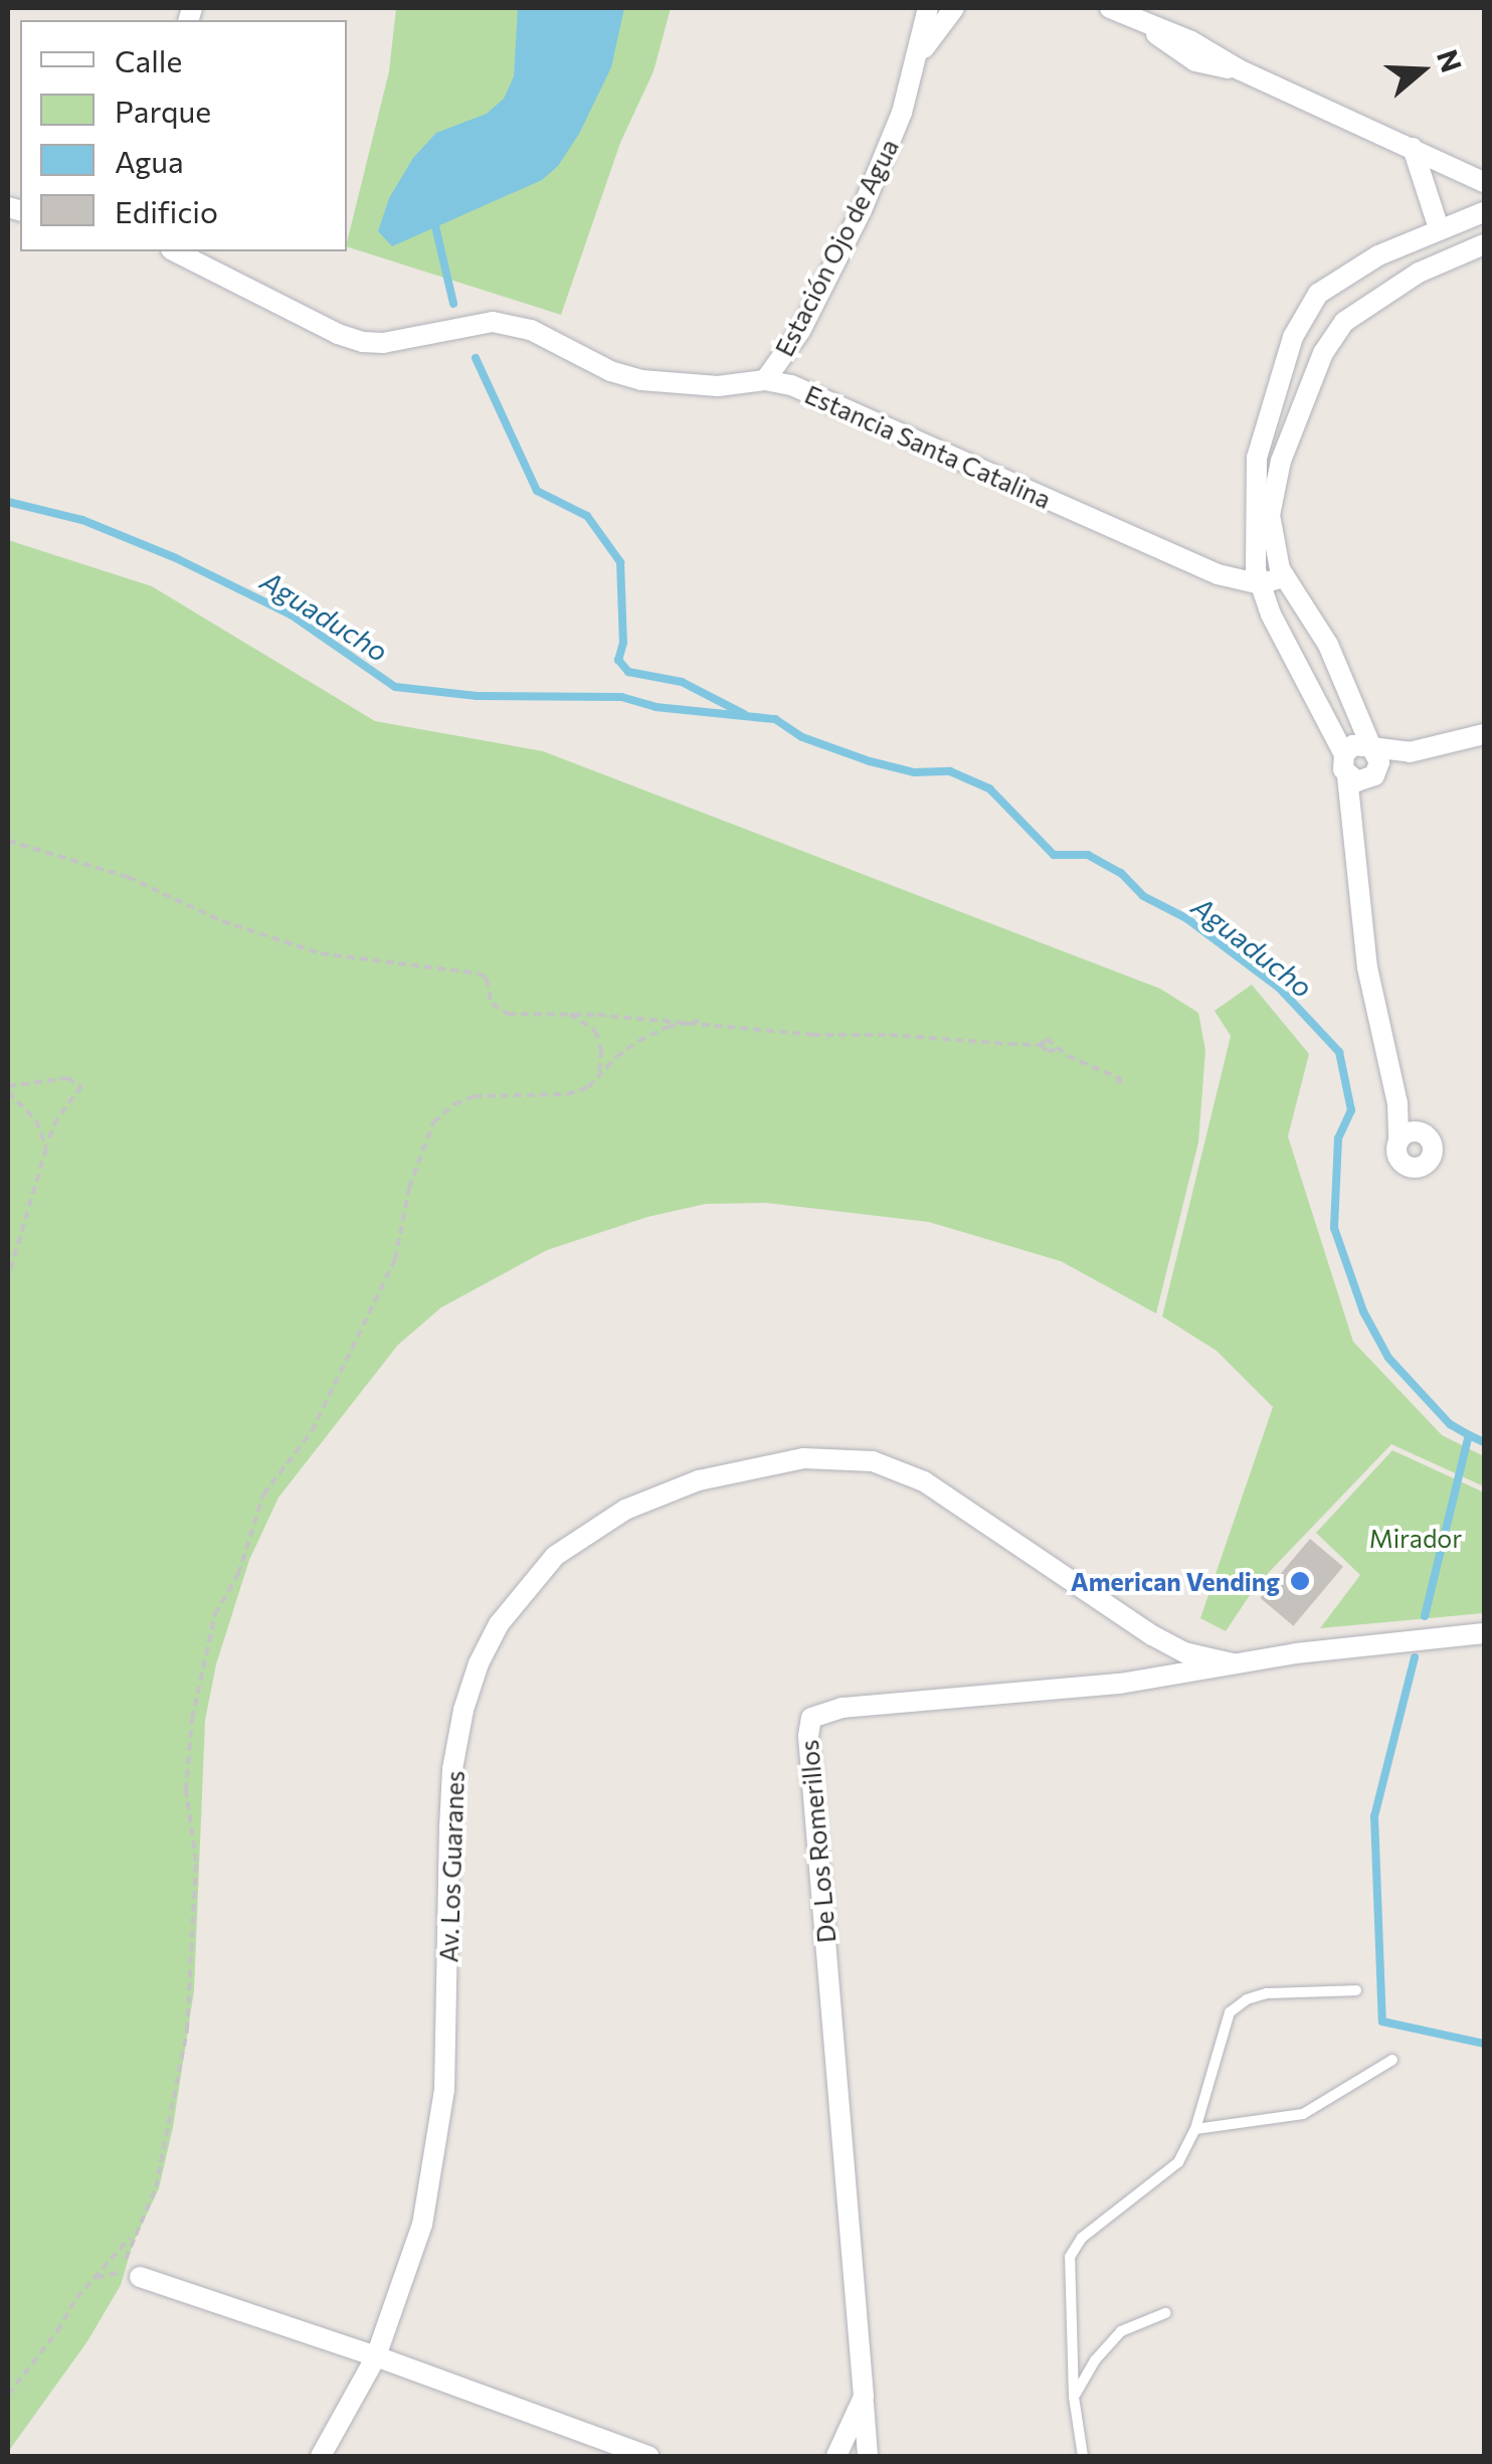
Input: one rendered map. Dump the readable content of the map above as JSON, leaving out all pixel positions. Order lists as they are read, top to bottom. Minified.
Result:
{"streets":{"street":["Estación Ojo de Agua","Estancia Santa Catalina","De Los Romerillos","Av. Los Guaranes"]},"crossings":[["Estación Ojo de Agua","Estancia Santa Catalina"],["De Los Romerillos","Av. Los Guaranes"]],"water":["Aguaducho"],"parks":["Mirador"],"places":["American Vending"],"legend":["Calle","Parque","Agua","Edificio"],"north":"right"}
